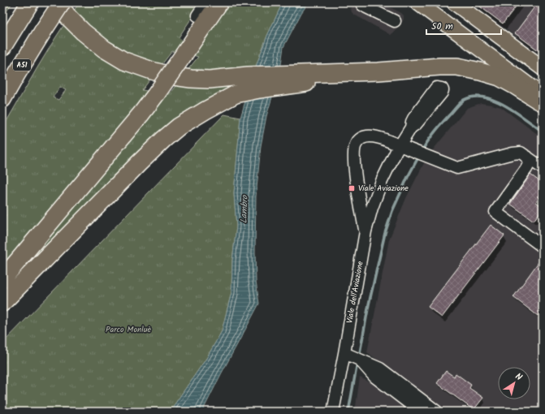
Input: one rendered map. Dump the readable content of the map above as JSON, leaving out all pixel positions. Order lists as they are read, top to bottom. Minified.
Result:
{"streets":{"highway":["A51"],"street":["Viale dell'Aviazione"]},"water":["Lambro"],"parks":["Parco Monluè"],"places":{"transit":["Viale Aviazione"]},"scale_bar":"50 m","north":"top right"}
